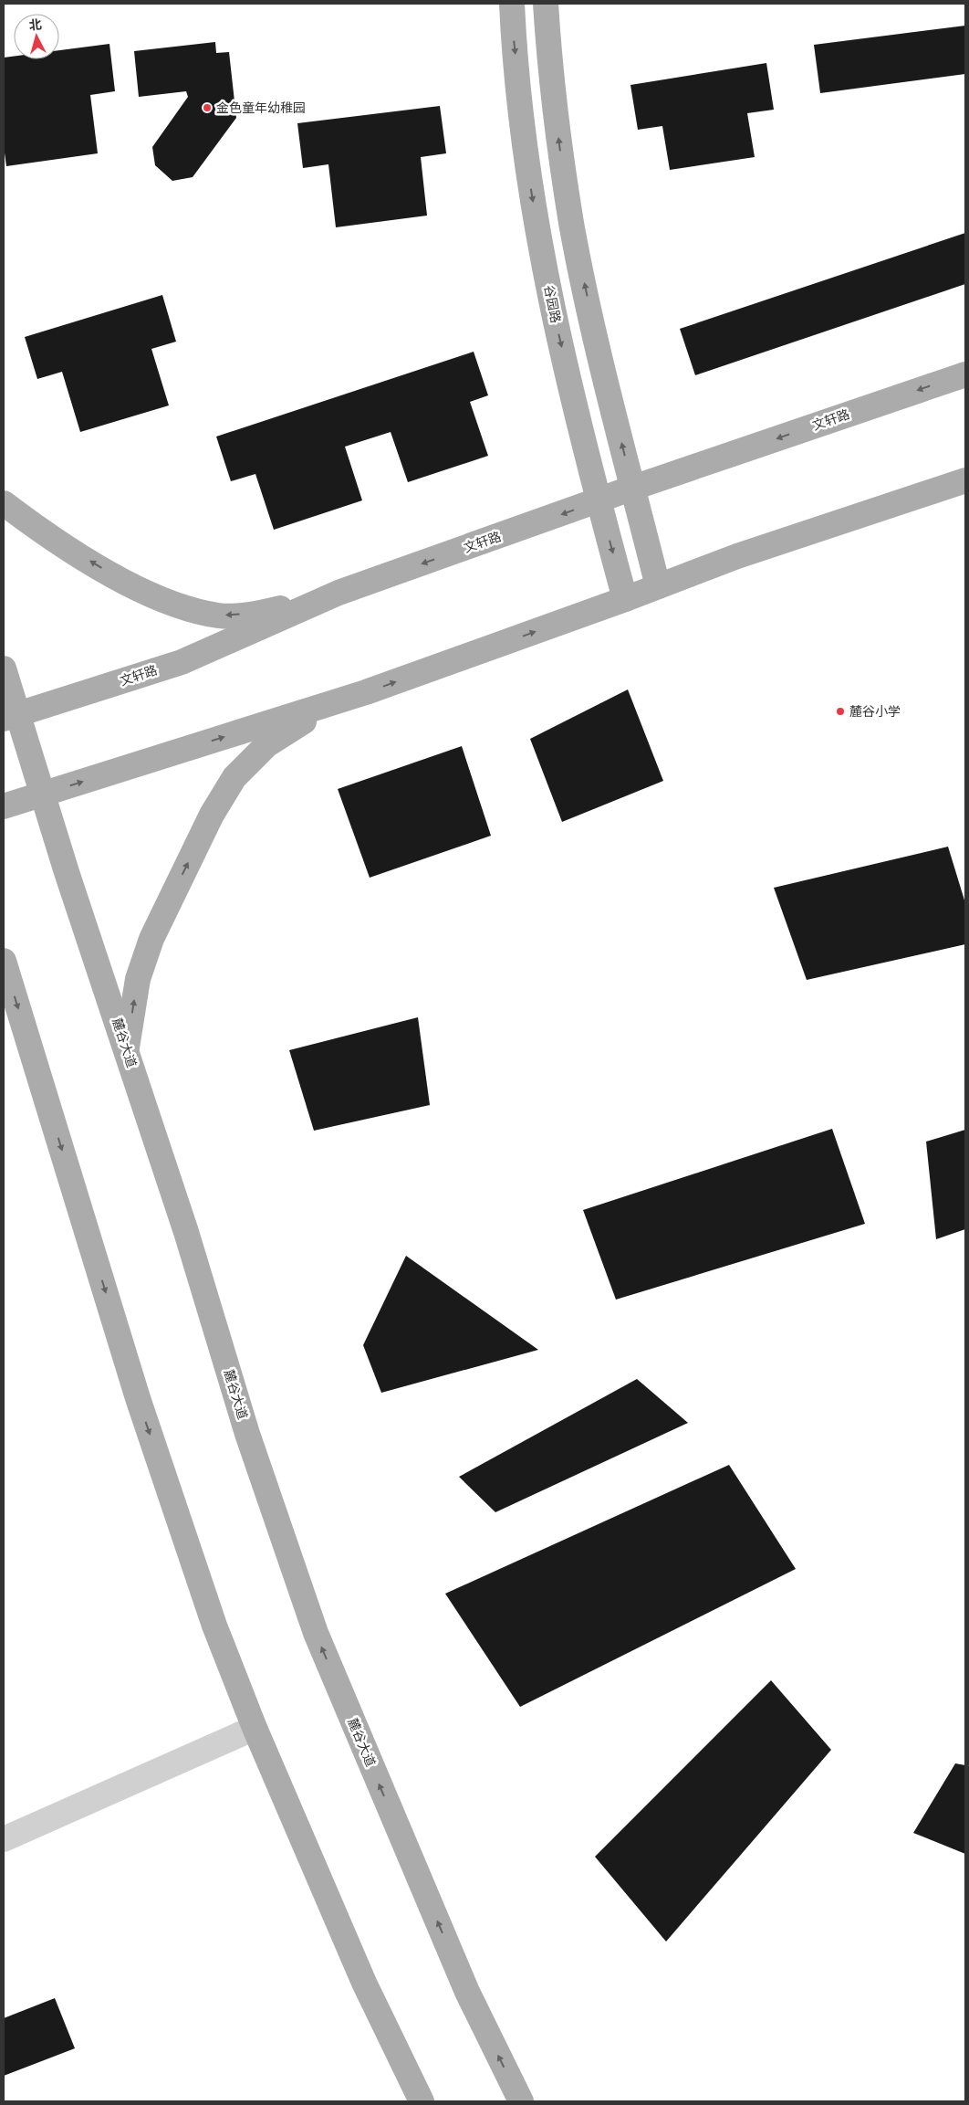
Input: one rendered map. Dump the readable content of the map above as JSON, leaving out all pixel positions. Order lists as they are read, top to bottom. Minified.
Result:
{"streets":{"main road":["谷园路","文轩路","麓谷大道"]},"crossings":[["谷园路","文轩路"],["文轩路","麓谷大道"]],"places":["金色童年幼稚园","麓谷小学"],"north":"top"}
